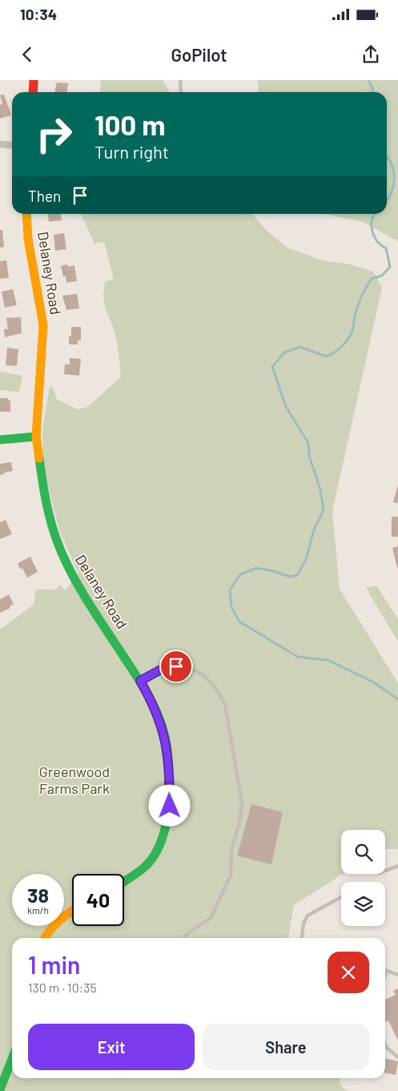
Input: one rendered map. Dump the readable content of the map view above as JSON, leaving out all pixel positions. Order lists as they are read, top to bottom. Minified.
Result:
{"streets":{"street":["Delaney Road"]},"parks":["Greenwood Farms Park"],"page":{"status":"10:34","header":"GoPilot","turn":["100 m","Turn right"],"then":"Then","speed":"38 km/h","limit":"40","heading":["1 min","130 m · 10:35"],"buttons":["Exit","Share"]}}
